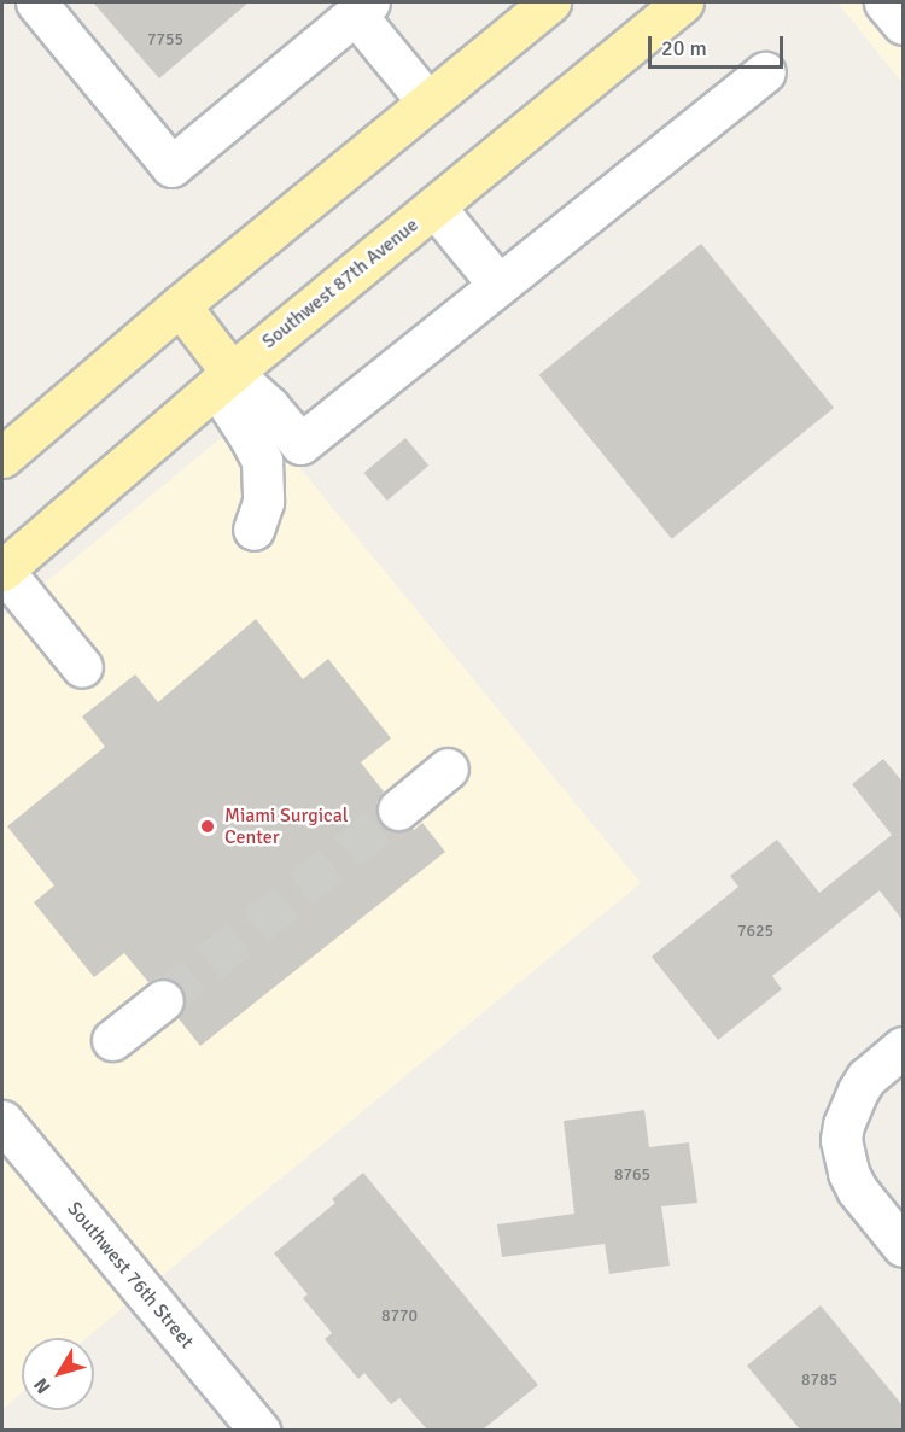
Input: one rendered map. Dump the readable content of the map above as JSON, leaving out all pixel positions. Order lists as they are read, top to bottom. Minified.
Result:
{"streets":{"main road":["Southwest 87th Avenue"],"street":["Southwest 76th Street"]},"places":["Miami Surgical Center"],"house_numbers":["7755","7625","8765","8770","8785"],"scale_bar":"20 m","north":"bottom left"}
